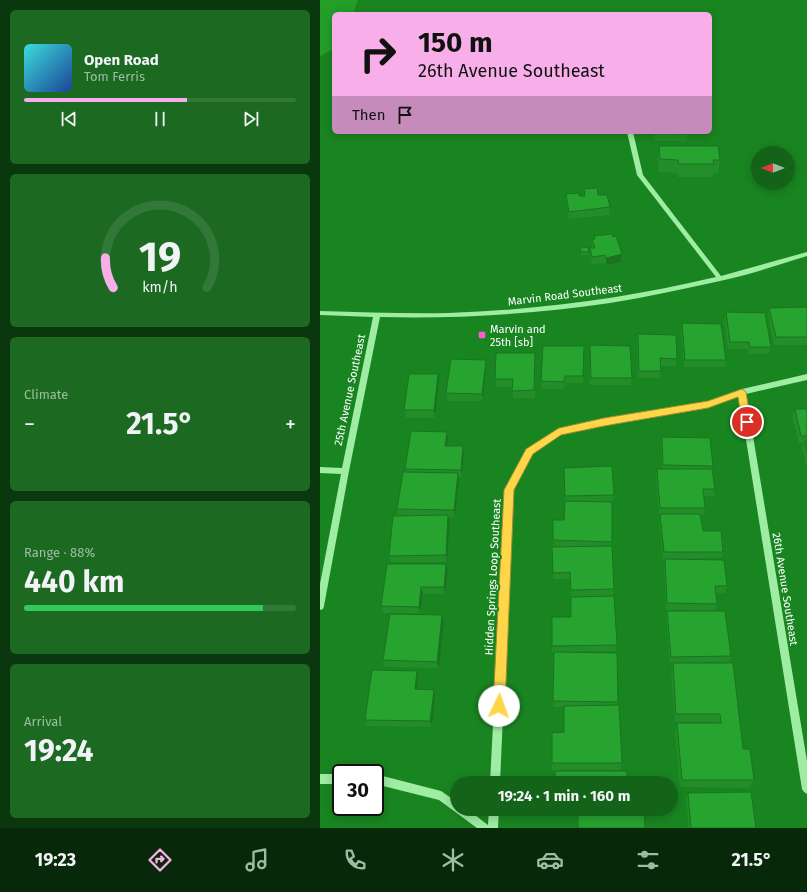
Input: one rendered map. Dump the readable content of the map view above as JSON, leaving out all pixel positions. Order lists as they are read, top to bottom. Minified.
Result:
{"streets":{"street":["Marvin Road Southeast","25th Avenue Southeast","Hidden Springs Loop Southeast","26th Avenue Southeast"]},"crossings":[["Marvin Road Southeast","25th Avenue Southeast"],["Hidden Springs Loop Southeast","26th Avenue Southeast"]],"places":{"transit":["Marvin and 25th [sb]"]},"north":"left","page":{"turn":["150 m","26th Avenue Southeast"],"song":["Open Road","Tom Ferris"],"then":"Then","tile":["Climate",["Range · 88%","440 km"],["Arrival","19:24"]],"heat":["−","21.5°","+"],"limit":"30","trip":"19:24 · 1 min · 160 m","tabs":["19:23","21.5°"],"gauge":["19","km/h"]}}
